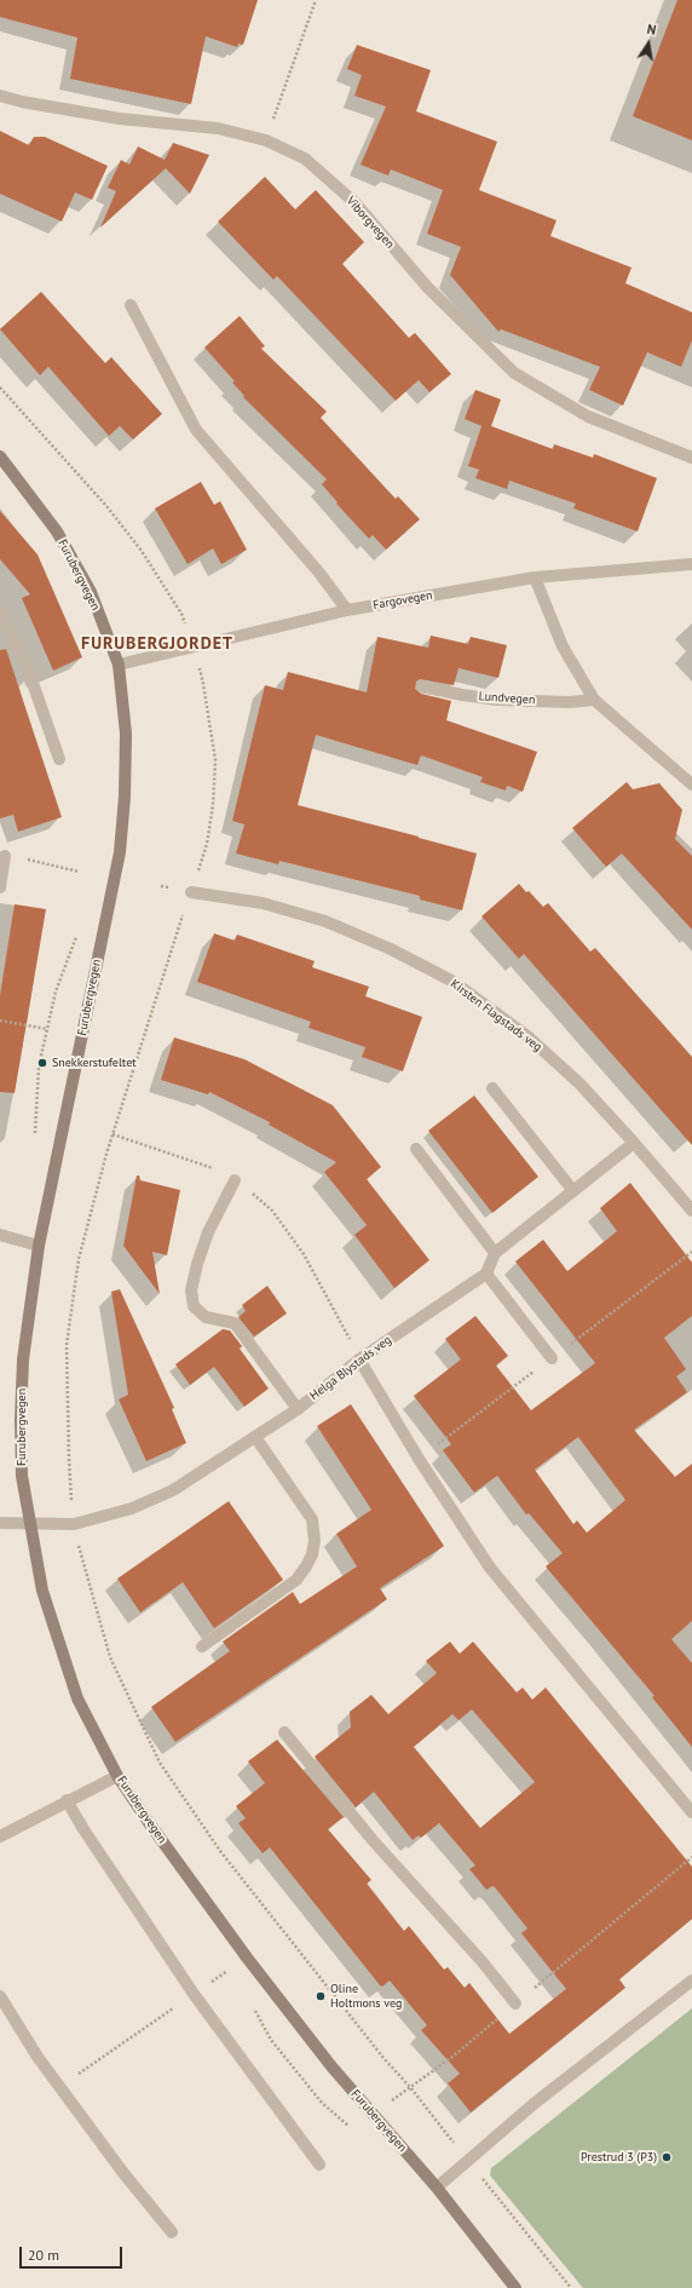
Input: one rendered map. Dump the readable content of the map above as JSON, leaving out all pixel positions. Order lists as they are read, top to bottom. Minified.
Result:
{"streets":{"main road":["Furubergvegen"],"street":["Viborgvegen","Fargovegen","Lundvegen","Kirsten Flagstads veg","Helga Blystads veg"]},"crossings":[["Furubergvegen","Fargovegen"],["Furubergvegen","Helga Blystads veg"]],"districts":["FURUBERGJORDET"],"places":["Snekkerstufeltet","Oline Holtmons veg","Prestrud 3 (P3)"],"scale_bar":"20 m","north":"top"}
